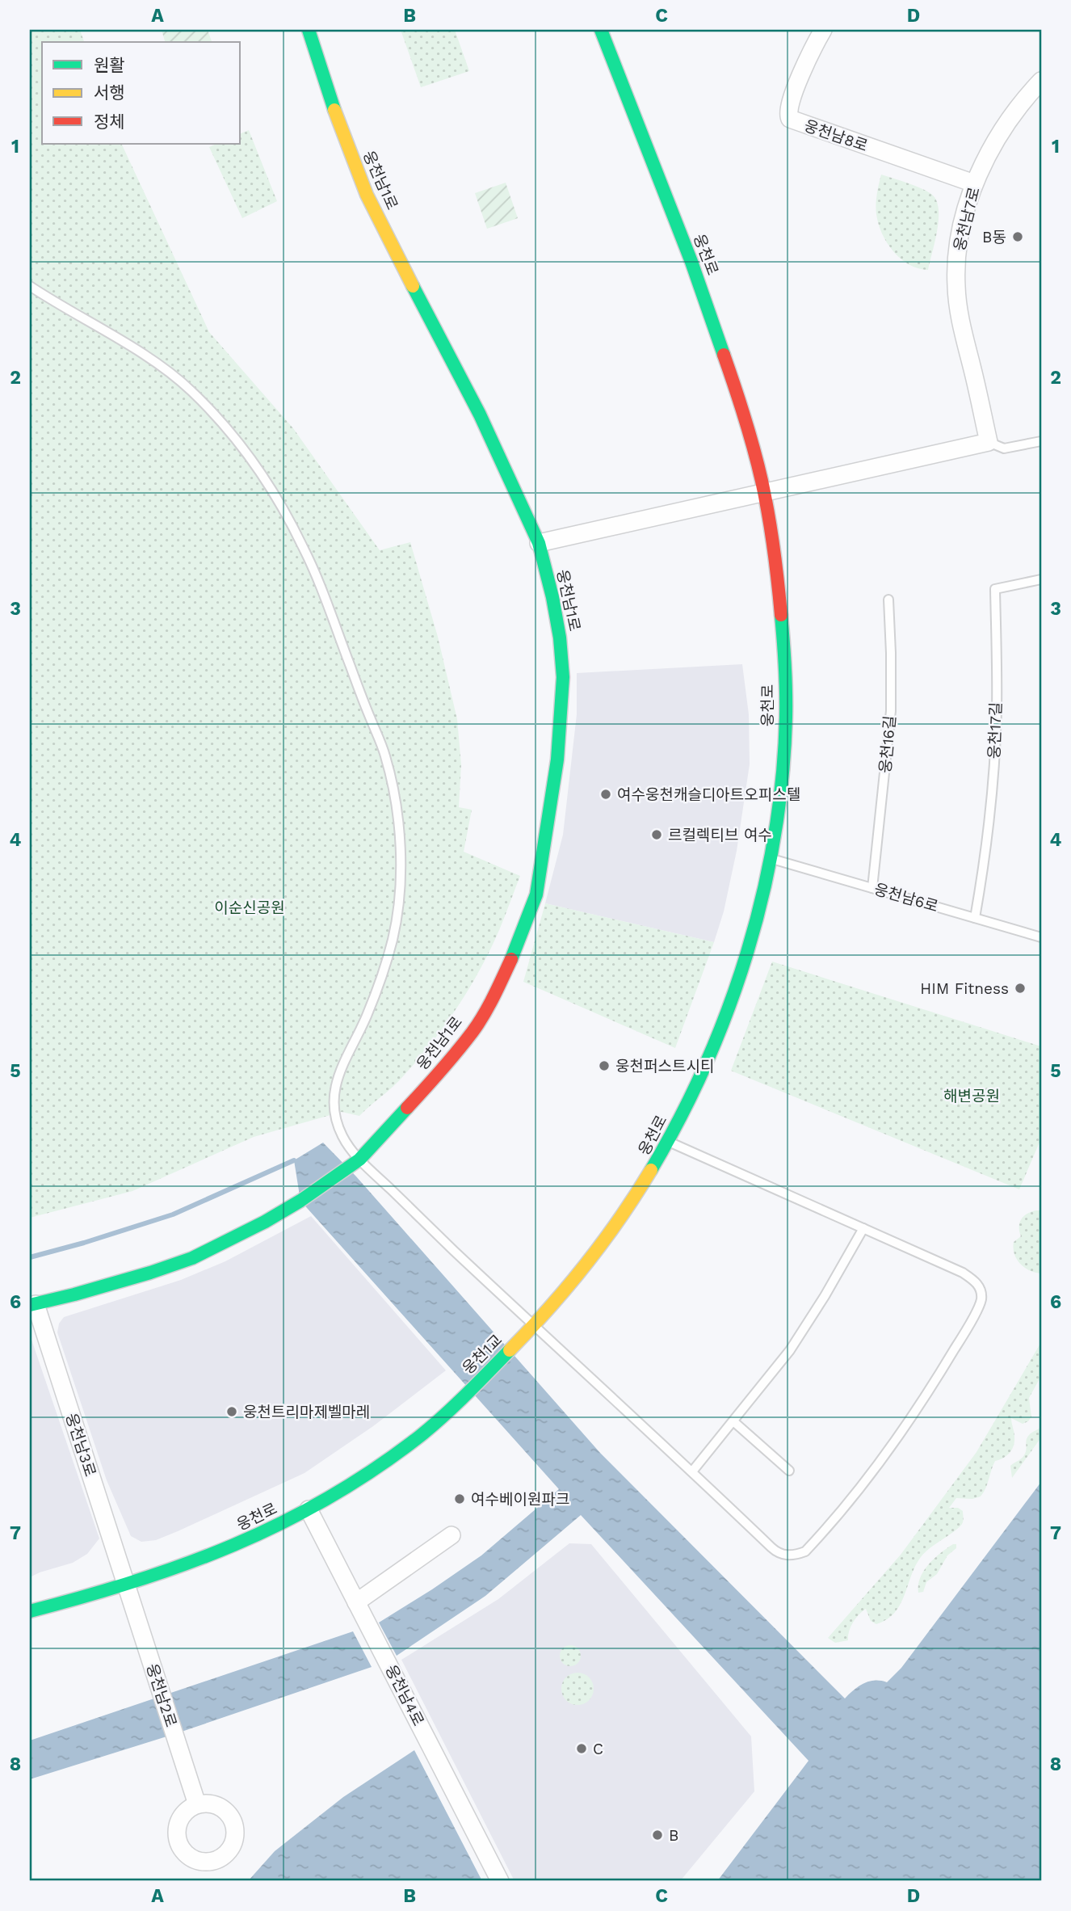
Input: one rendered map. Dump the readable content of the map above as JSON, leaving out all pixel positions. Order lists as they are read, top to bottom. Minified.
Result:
{"streets":{"street":["웅천남8로","웅천남1로","웅천남7로","웅천로","웅천1교","웅천남3로","웅천남2로","웅천남4로"],"lane":["웅천17길","웅천16길","웅천남6로"]},"crossings":[["웅천남8로","웅천남7로"],["웅천남1로","웅천남3로"],["웅천로","웅천남6로"],["웅천로","웅천1교"],["웅천로","웅천남3로"],["웅천로","웅천남2로"],["웅천로","웅천남4로"],["웅천17길","웅천남6로"],["웅천16길","웅천남6로"],["웅천남3로","웅천남2로"]],"parks":["이순신공원","해변공원"],"places":["B동","여수웅천캐슬디아트오피스텔","르컬렉티브 여수","HIM Fitness","웅천퍼스트시티","웅천트리마제벨마레","여수베이원파크","C","B"],"legend":["원활","서행","정체"],"grid":{"columns":["A","B","C","D"],"rows":["1","2","3","4","5","6","7","8"]}}
